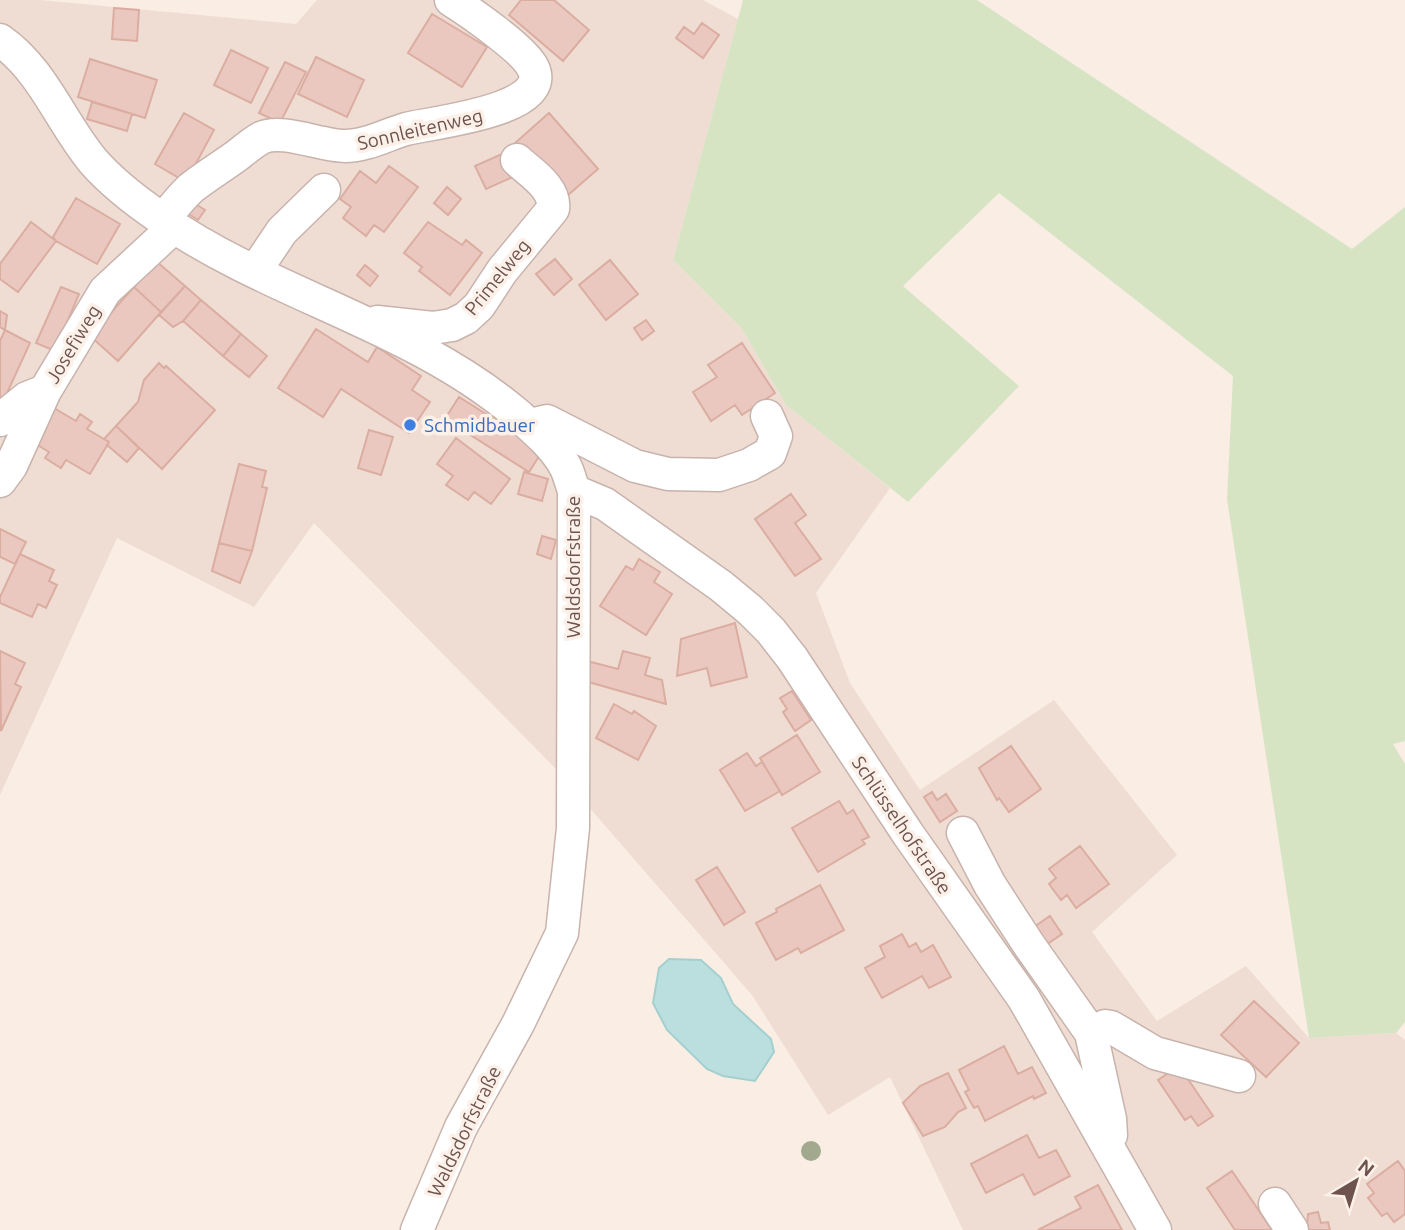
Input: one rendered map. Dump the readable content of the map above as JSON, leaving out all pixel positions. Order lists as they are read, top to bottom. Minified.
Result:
{"streets":{"street":["Sonnleitenweg","Primelweg","Josefiweg","Waldsdorfstraße","Schlüsselhofstraße"]},"crossings":[["Sonnleitenweg","Josefiweg"],["Sonnleitenweg","Waldsdorfstraße"],["Primelweg","Waldsdorfstraße"],["Josefiweg","Waldsdorfstraße"],["Waldsdorfstraße","Schlüsselhofstraße"]],"places":["Schmidbauer"],"north":"top right"}
